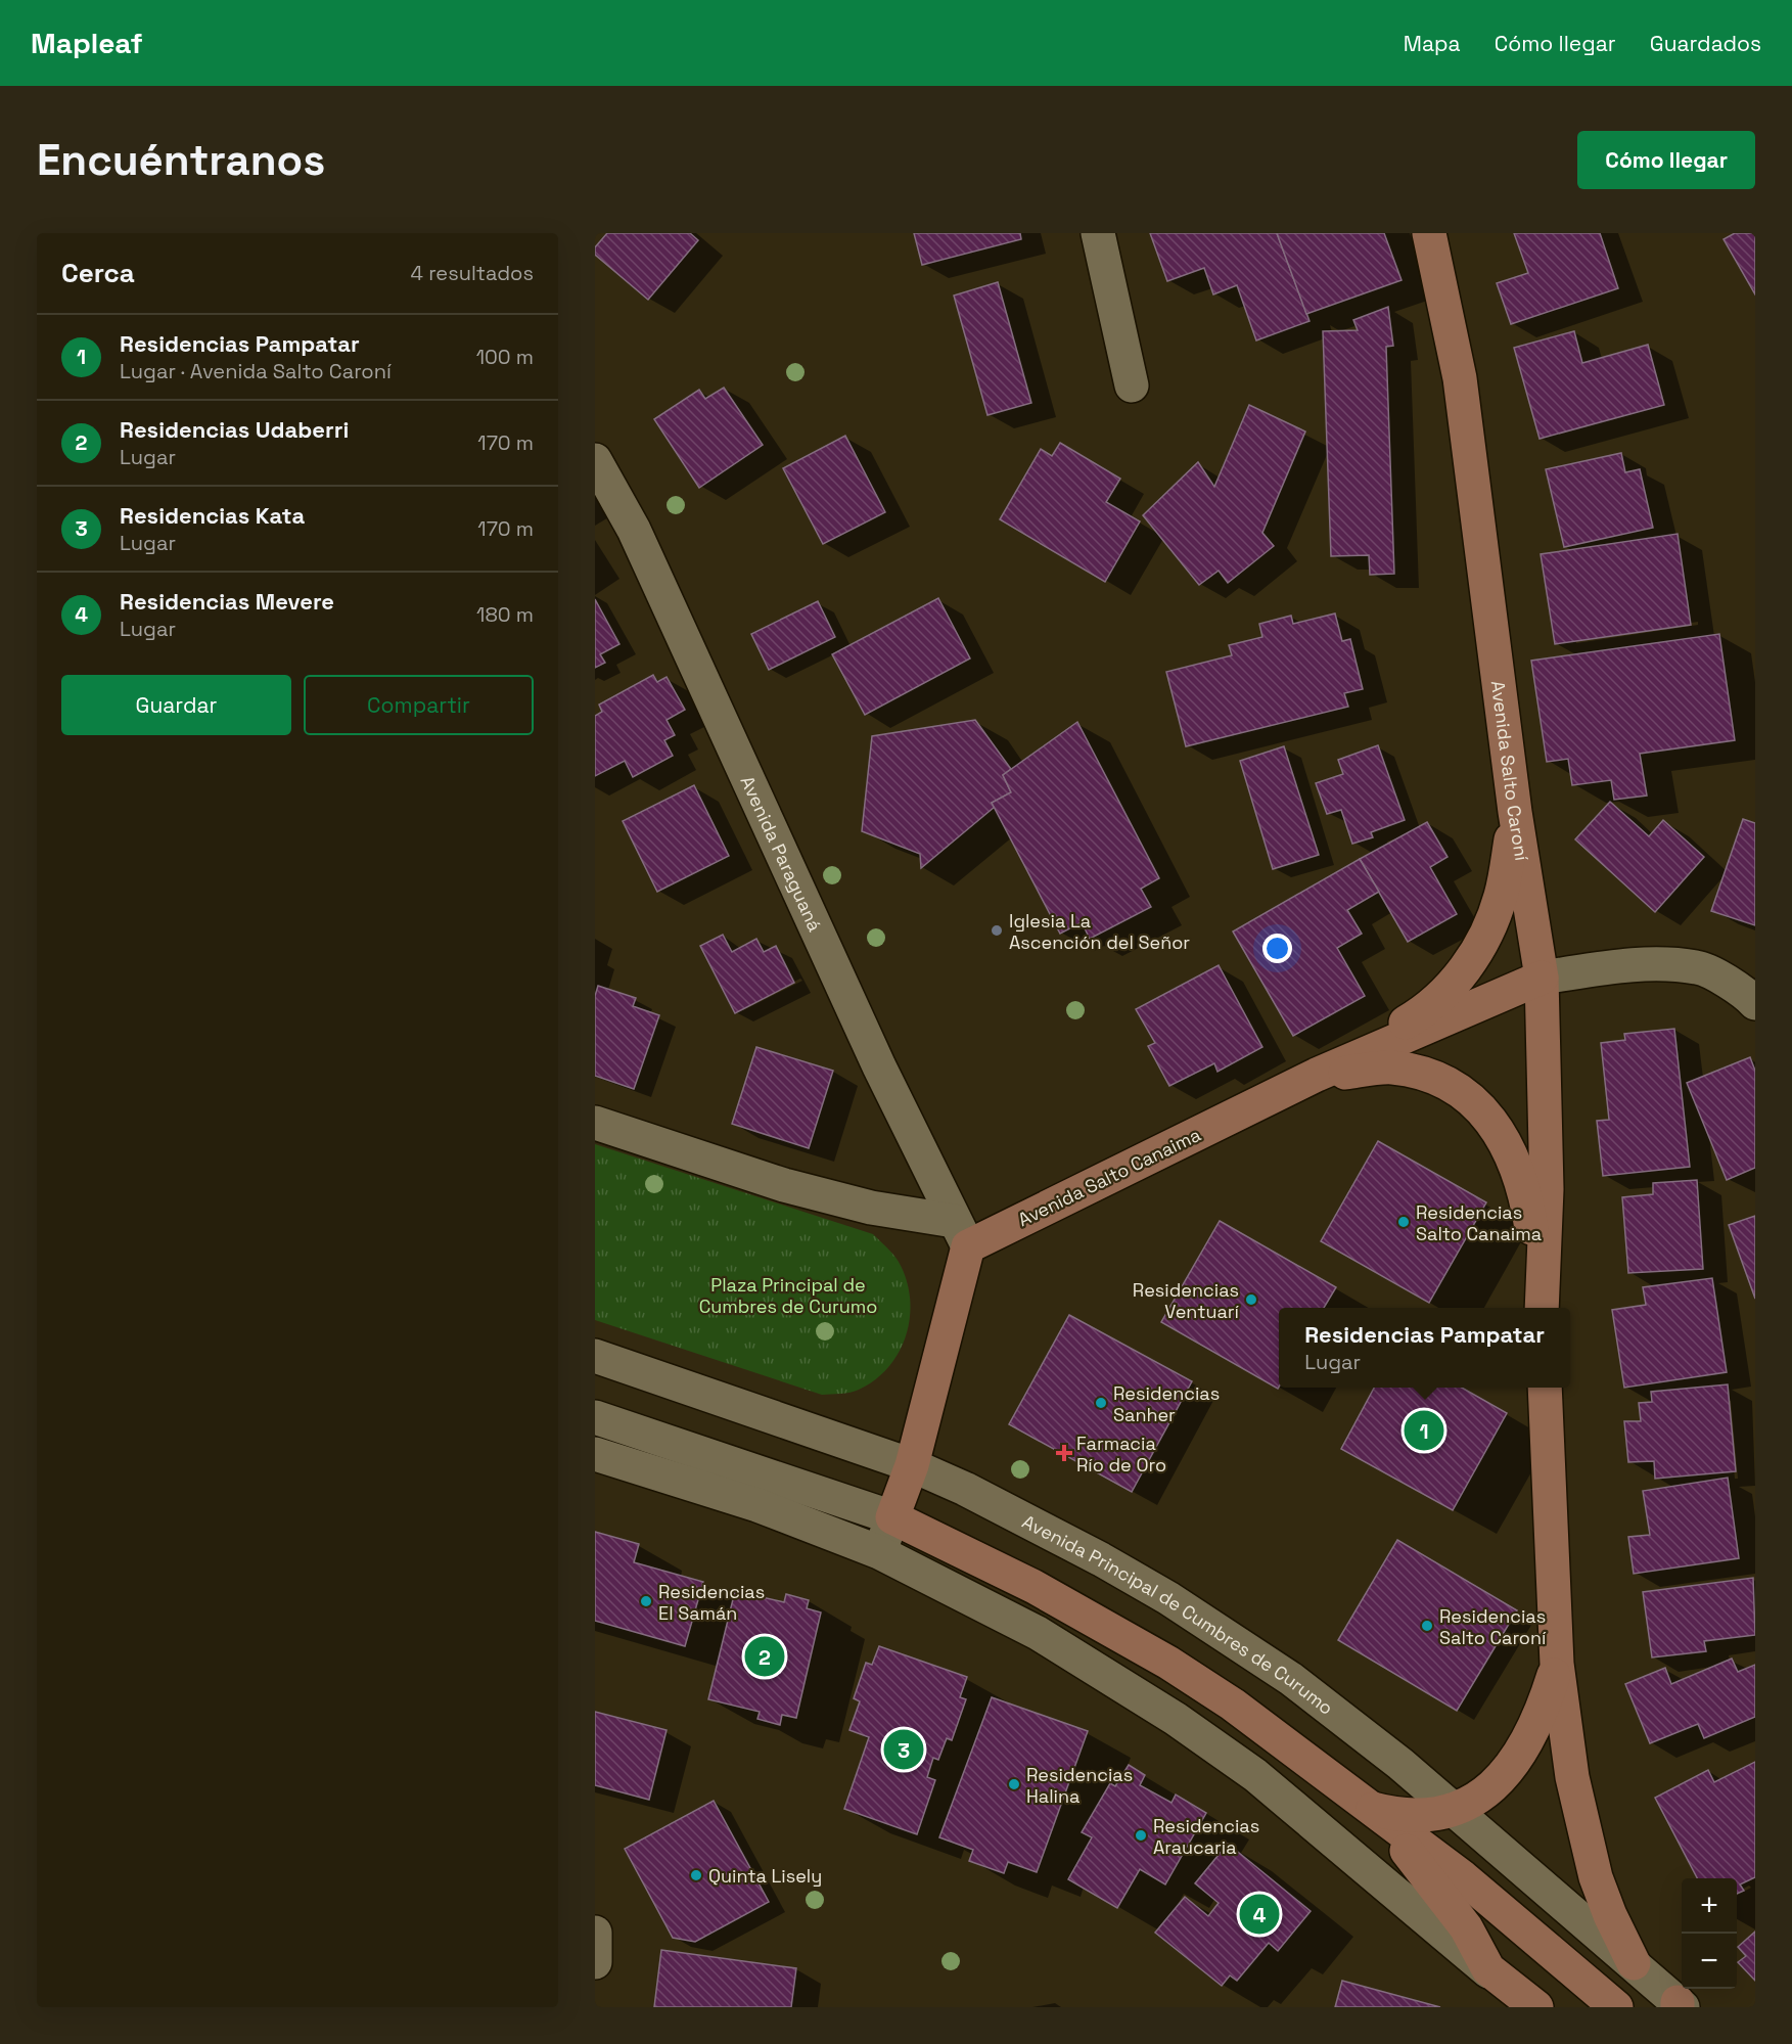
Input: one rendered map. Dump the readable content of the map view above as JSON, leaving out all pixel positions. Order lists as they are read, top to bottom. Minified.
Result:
{"streets":{"main road":["Avenida Salto Caroní","Avenida Salto Canaima"],"street":["Avenida Paraguaná","Avenida Principal de Cumbres de Curumo"]},"crossings":[["Avenida Salto Caroní","Avenida Salto Canaima"],["Avenida Paraguaná","Avenida Salto Canaima"]],"parks":["Plaza Principal de Cumbres de Curumo"],"places":{"other":["Iglesia La Ascención del Señor","Residencias Salto Canaima","Residencias Ventuarí","Residencias Sanher","Residencias El Samán","Residencias Salto Caroní","Residencias Halina","Residencias Araucaria","Quinta Lisely"],"health":["Farmacia Río de Oro"]},"page":{"header":"Mapleaf","nav":["Mapa","Cómo llegar","Guardados"],"buttons":["Cómo llegar",["Guardar","Compartir"]],"title":"Encuéntranos","heading":["Cerca","4 resultados"],"list":[{"mark":"1","name":"Residencias Pampatar","note":"Lugar · Avenida Salto Caroní","value":"100 m"},{"mark":"2","name":"Residencias Udaberri","note":"Lugar","value":"170 m"},{"mark":"3","name":"Residencias Kata","note":"Lugar","value":"170 m"},{"mark":"4","name":"Residencias Mevere","note":"Lugar","value":"180 m"}],"popup":["Residencias Pampatar","Lugar"],"pins":["1","2","3","4"],"map_buttons":["+","−"]}}
